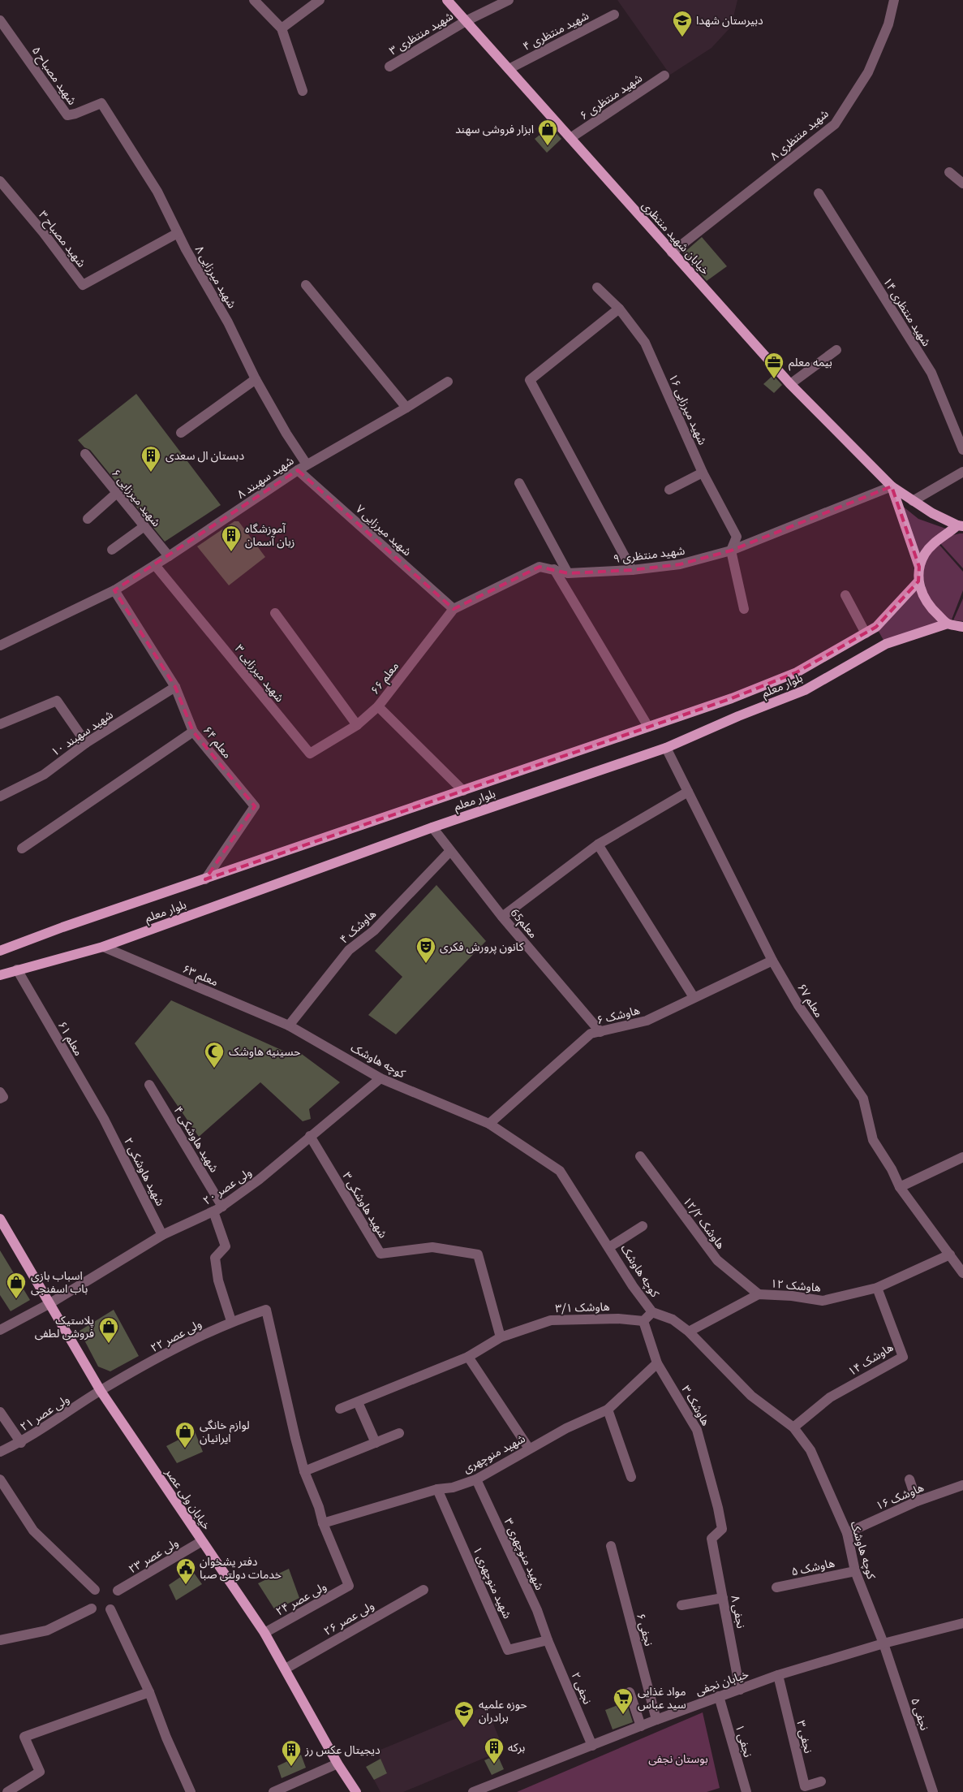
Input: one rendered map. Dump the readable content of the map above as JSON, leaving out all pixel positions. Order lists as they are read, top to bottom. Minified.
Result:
{"streets":{"main road":["خیابان شهید منتظری","بلوار معلم","خیابان ولی عصر"],"street":["شهید منتظری ۴","شهید منتظری ۳","شهید مصباح ۵","شهید منتظری ۶","شهید منتظری ۸","شهید مصباح ۳","شهید میرزایی ۸","شهید منتظری ۱۴","شهید میرزایی ۱۶","شهید سهبند ۸","شهید میرزایی ۶","شهید میرزایی ۷","شهید منتظری ۹","شهید میرزایی ۳","معلم ۶۶","شهید سهبند ۱۰","معلم ۶۴","معلم65","هاوشک ۴","معلم ۶۳","معلم ۶۷","هاوشک ۶","معلم ۶۱","کوچه هاوشک","شهید هاوشکی ۴","شهید هاوشکی ۲","ولی عصر ۲۰","شهید هاوشکی ۳","هاوشک ۱۲/۲","هاوشک ۱۲","هاوشک ۳/۱","ولی عصر ۲۲","هاوشک ۱۴","هاوشک ۳","ولی عصر ۲۱","شهید منوچهری","هاوشک ۱۶","شهید منوچهری ۳","ولی عصر ۲۳","هاوشک ۵","شهید منوچهری ۱","ولی عصر ۲۴","نجفی ۸","ولی عصر ۲۶","نجفی ۶","خیابان نجفی","نجفی ۲","نجفی ۵","نجفی ۳","نجفی ۱"]},"crossings":[["شهید منتظری ۴","خیابان شهید منتظری"],["شهید منتظری ۳","خیابان شهید منتظری"],["شهید مصباح ۵","شهید میرزایی ۸"],["شهید منتظری ۶","خیابان شهید منتظری"],["شهید منتظری ۸","خیابان شهید منتظری"],["خیابان شهید منتظری","شهید منتظری ۹"],["شهید مصباح ۳","شهید میرزایی ۸"],["شهید میرزایی ۸","شهید سهبند ۸"],["شهید میرزایی ۱۶","شهید منتظری ۹"],["شهید سهبند ۸","شهید میرزایی ۶"],["شهید سهبند ۸","شهید میرزایی ۷"],["شهید سهبند ۸","شهید میرزایی ۳"],["شهید سهبند ۸","معلم ۶۴"],["شهید میرزایی ۷","شهید منتظری ۹"],["شهید میرزایی ۷","معلم ۶۶"],["شهید منتظری ۹","معلم ۶۶"],["معلم ۶۶","بلوار معلم"],["بلوار معلم","معلم ۶۴"],["بلوار معلم","معلم65"],["بلوار معلم","معلم ۶۳"],["بلوار معلم","معلم ۶۷"],["بلوار معلم","معلم ۶۱"],["شهید سهبند ۱۰","معلم ۶۴"],["معلم65","هاوشک ۴"],["معلم65","هاوشک ۶"],["هاوشک ۴","معلم ۶۳"],["هاوشک ۴","کوچه هاوشک"],["معلم ۶۳","کوچه هاوشک"],["معلم ۶۷","هاوشک ۶"],["معلم ۶۷","هاوشک ۱۲"],["هاوشک ۶","کوچه هاوشک"],["معلم ۶۱","شهید هاوشکی ۲"],["کوچه هاوشک","ولی عصر ۲۰"],["کوچه هاوشک","هاوشک ۱۲"],["کوچه هاوشک","هاوشک ۱۴"],["کوچه هاوشک","هاوشک ۱۶"],["کوچه هاوشک","هاوشک ۵"],["کوچه هاوشک","خیابان نجفی"],["کوچه هاوشک","نجفی ۵"],["شهید هاوشکی ۴","ولی عصر ۲۰"],["شهید هاوشکی ۲","ولی عصر ۲۰"],["ولی عصر ۲۰","شهید هاوشکی ۳"],["ولی عصر ۲۰","خیابان ولی عصر"],["شهید هاوشکی ۳","هاوشک ۳/۱"],["هاوشک ۱۲/۲","هاوشک ۱۲"],["هاوشک ۱۲","هاوشک ۱۴"],["هاوشک ۳/۱","هاوشک ۳"],["ولی عصر ۲۲","ولی عصر ۲۱"],["ولی عصر ۲۲","خیابان ولی عصر"],["هاوشک ۳","شهید منوچهری"],["هاوشک ۳","نجفی ۸"],["ولی عصر ۲۱","خیابان ولی عصر"],["شهید منوچهری","شهید منوچهری ۳"],["شهید منوچهری","شهید منوچهری ۱"],["شهید منوچهری","ولی عصر ۲۴"],["خیابان ولی عصر","ولی عصر ۲۳"],["خیابان ولی عصر","ولی عصر ۲۴"],["خیابان ولی عصر","ولی عصر ۲۶"],["شهید منوچهری ۳","شهید منوچهری ۱"],["شهید منوچهری ۳","نجفی ۲"],["شهید منوچهری ۱","نجفی ۲"],["نجفی ۸","خیابان نجفی"],["نجفی ۶","خیابان نجفی"],["خیابان نجفی","نجفی ۲"],["خیابان نجفی","نجفی ۵"],["خیابان نجفی","نجفی ۳"],["خیابان نجفی","نجفی ۱"]],"parks":["بوستان نجفی"],"places":{"school or university":["دبیرستان شهدا","حوزه علمیه برادران"],"shop":["ابزار فروشی سهند","اسباب بازی باب اسفنجی","پلاستیک فروشی لطفی","لوازم خانگی ایرانیان"],"office":["بیمه معلم"],"building":["دبستان ال سعدی","آموزشگاه زبان آسمان","برکه","دیجیتال عکس رز"],"theatre":["کانون پرورش فکری"],"mosque":["حسینیه هاوشک"],"public building":["دفتر یشخوان خدمات دولتی صبا"],"supermarket":["مواد غذایی سید عباس"]}}
